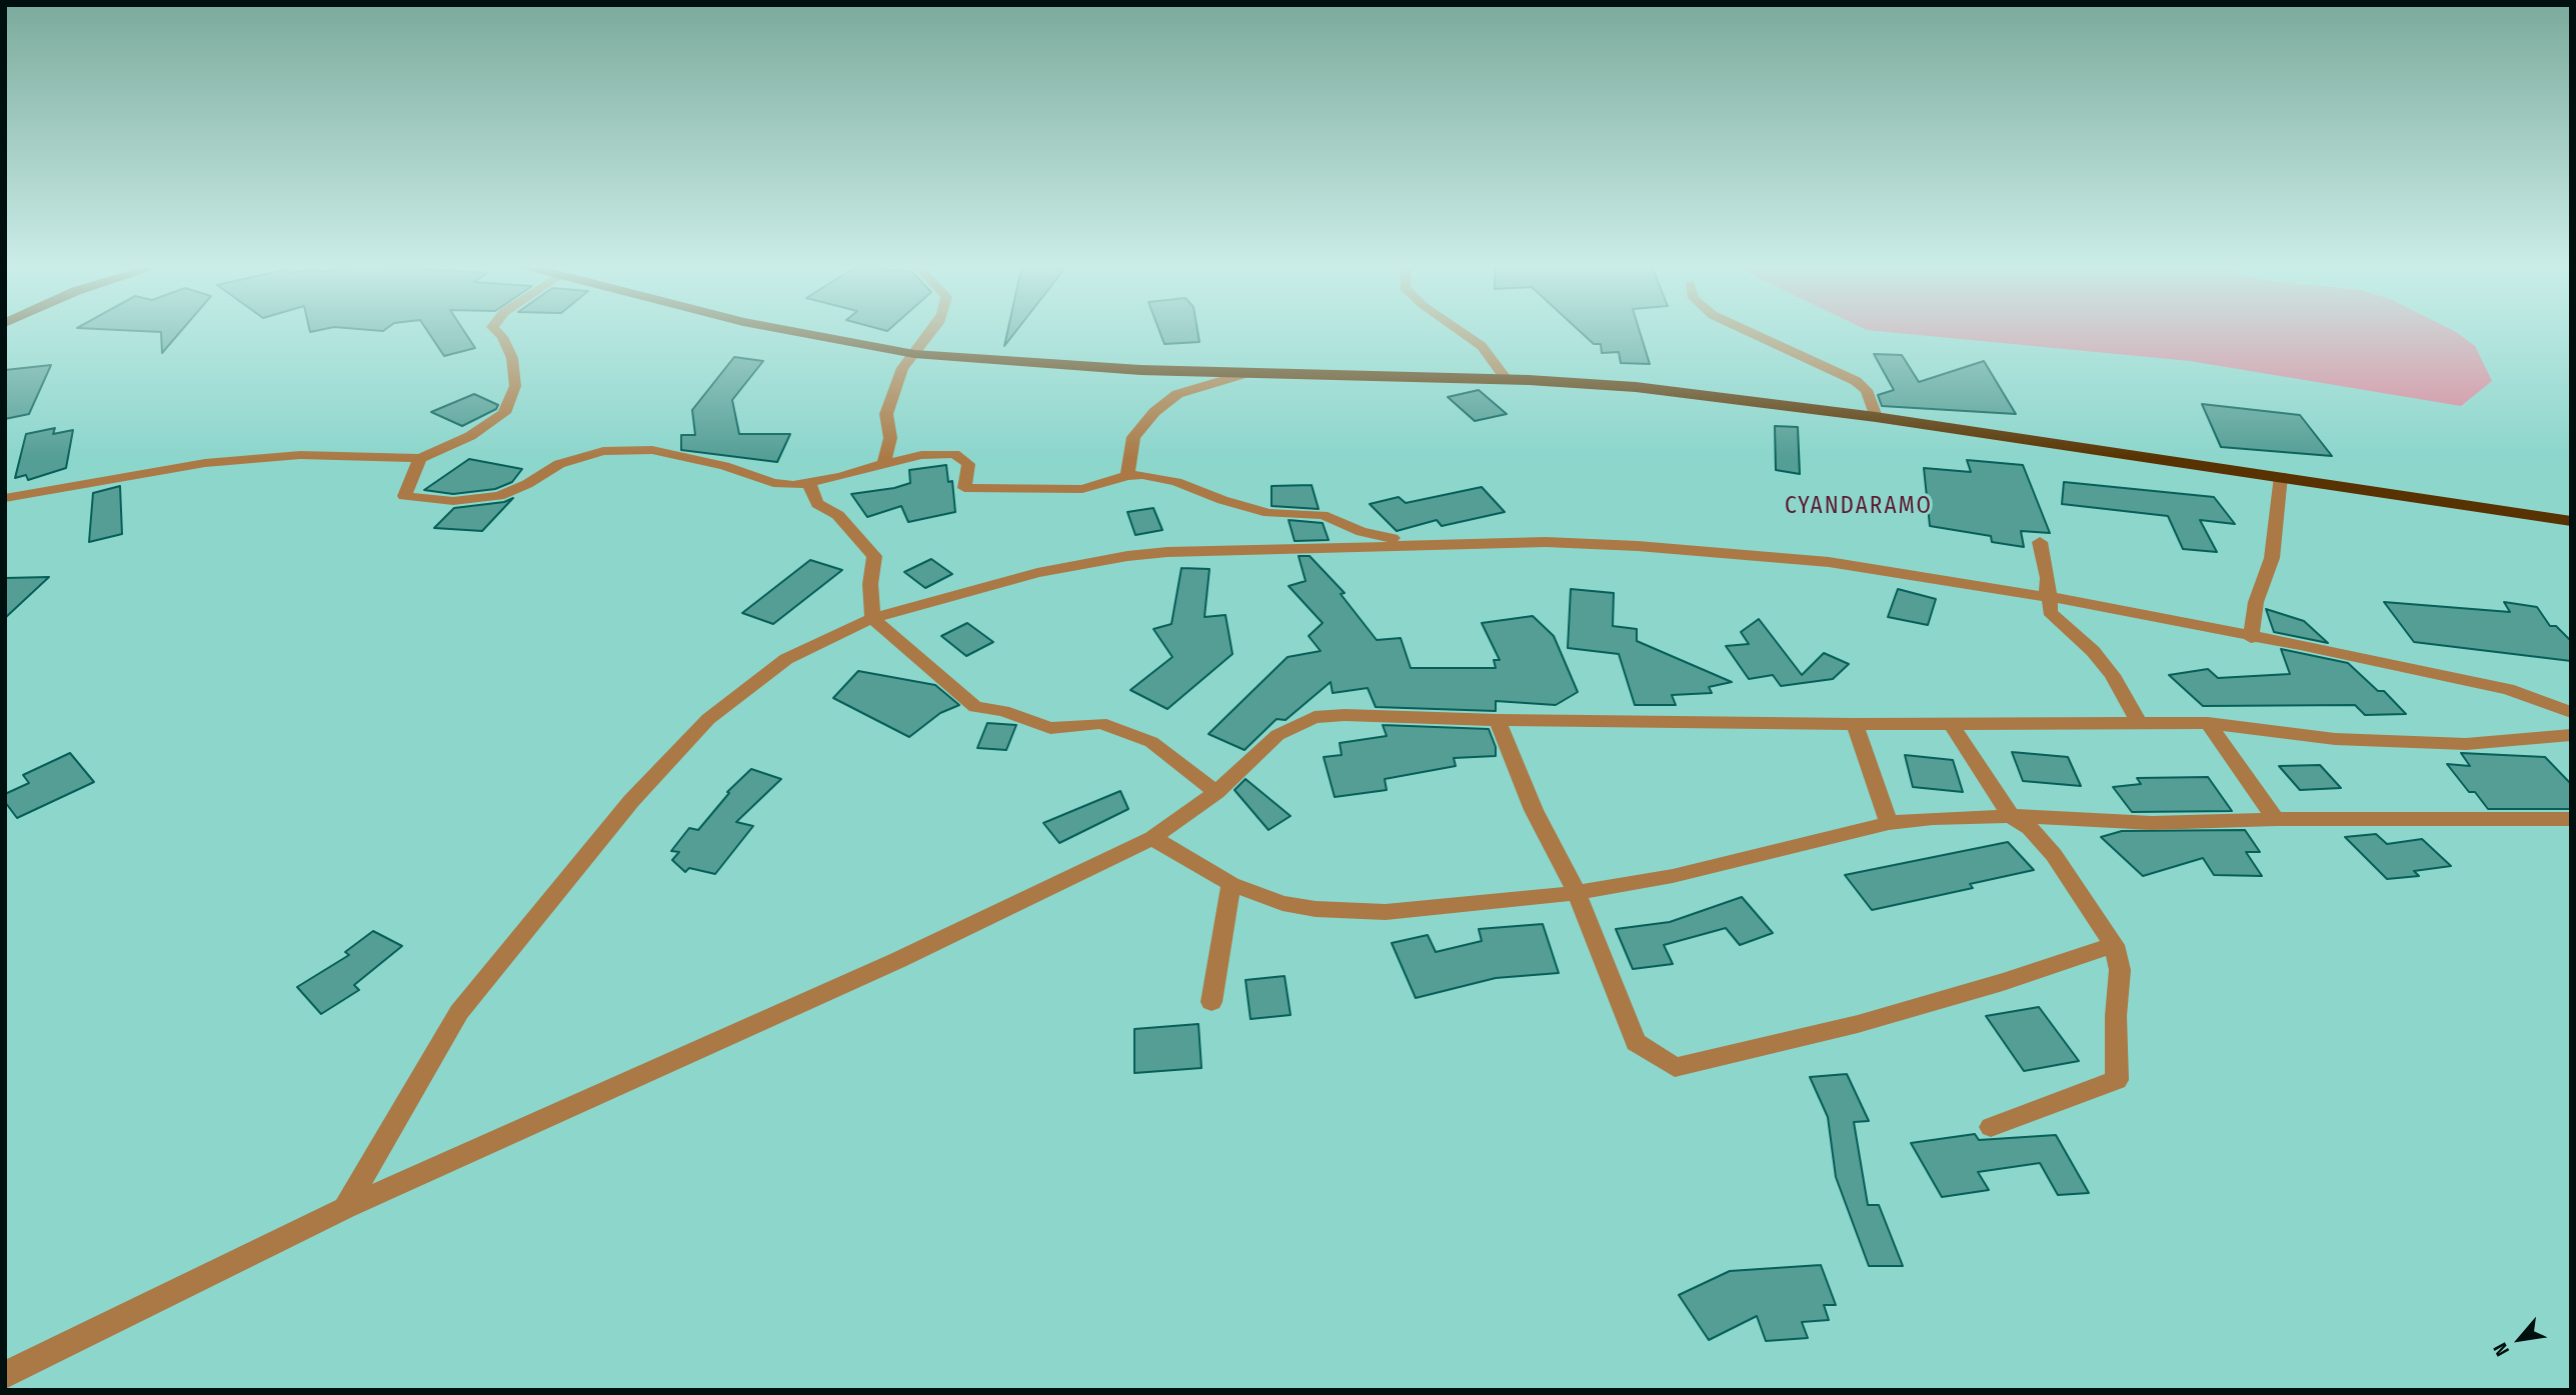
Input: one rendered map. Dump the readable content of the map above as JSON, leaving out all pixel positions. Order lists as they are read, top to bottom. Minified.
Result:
{"districts":["CYANDARAMO"],"north":"bottom left"}
